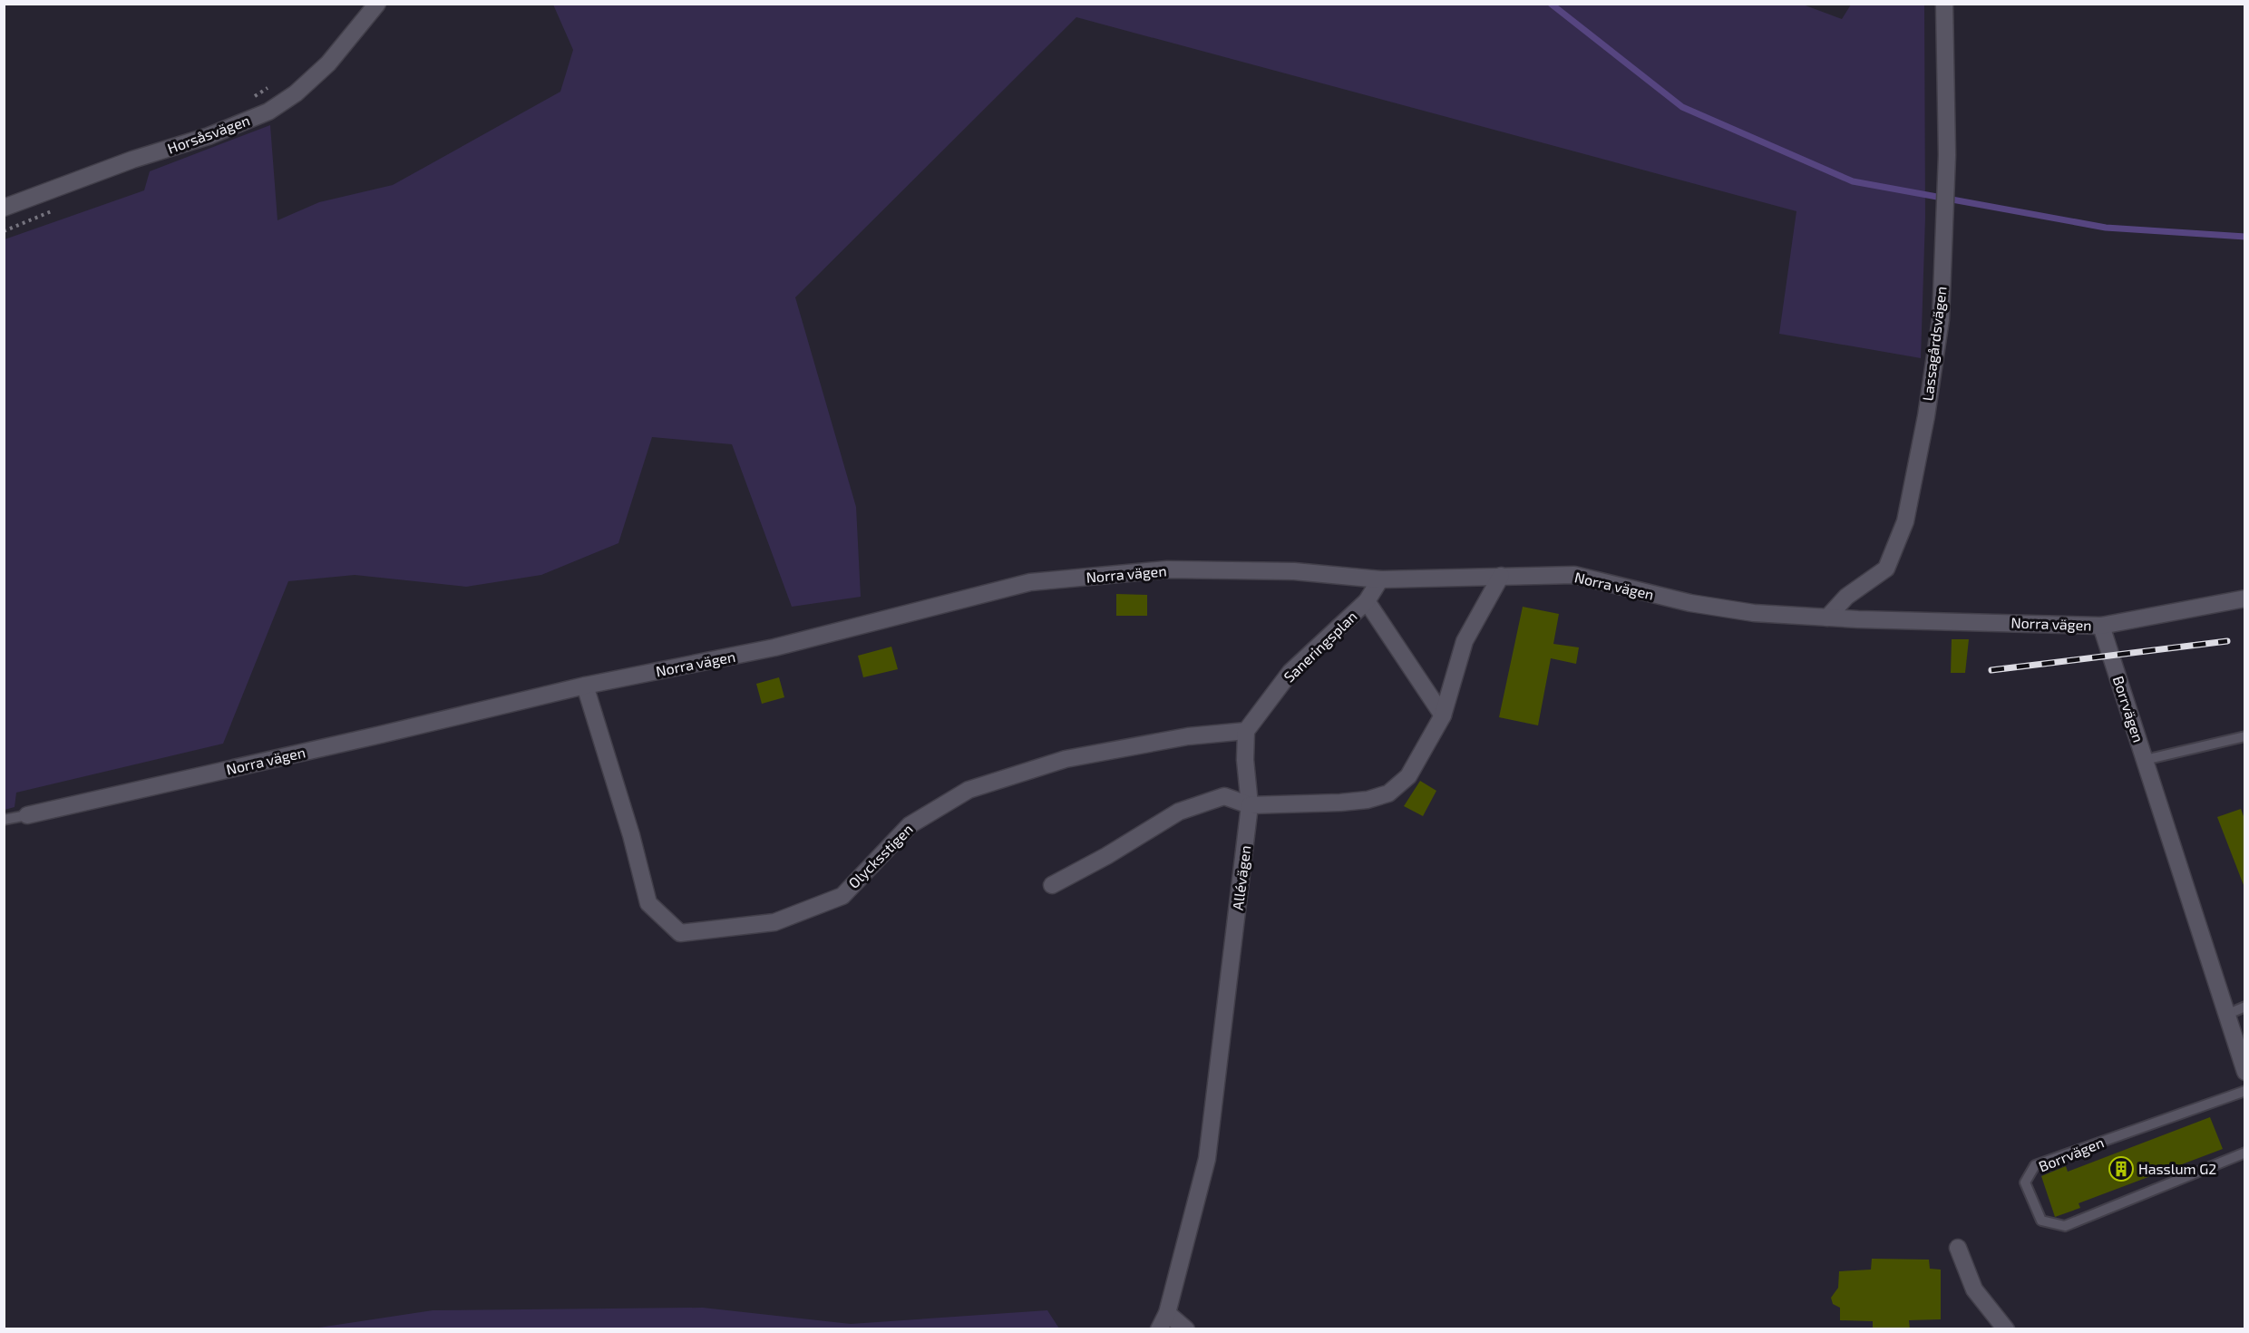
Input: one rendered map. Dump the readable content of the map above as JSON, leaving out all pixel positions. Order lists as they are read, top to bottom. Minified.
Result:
{"streets":{"street":["Horsåsvägen","Lassagårdsvägen","Norra vägen","Saneringsplan","Borrvägen","Olycksstigen","Allévägen"]},"crossings":[["Lassagårdsvägen","Norra vägen"],["Norra vägen","Saneringsplan"],["Norra vägen","Borrvägen"],["Norra vägen","Olycksstigen"],["Saneringsplan","Olycksstigen"]],"places":{"building":["Hasslum G2"]}}
